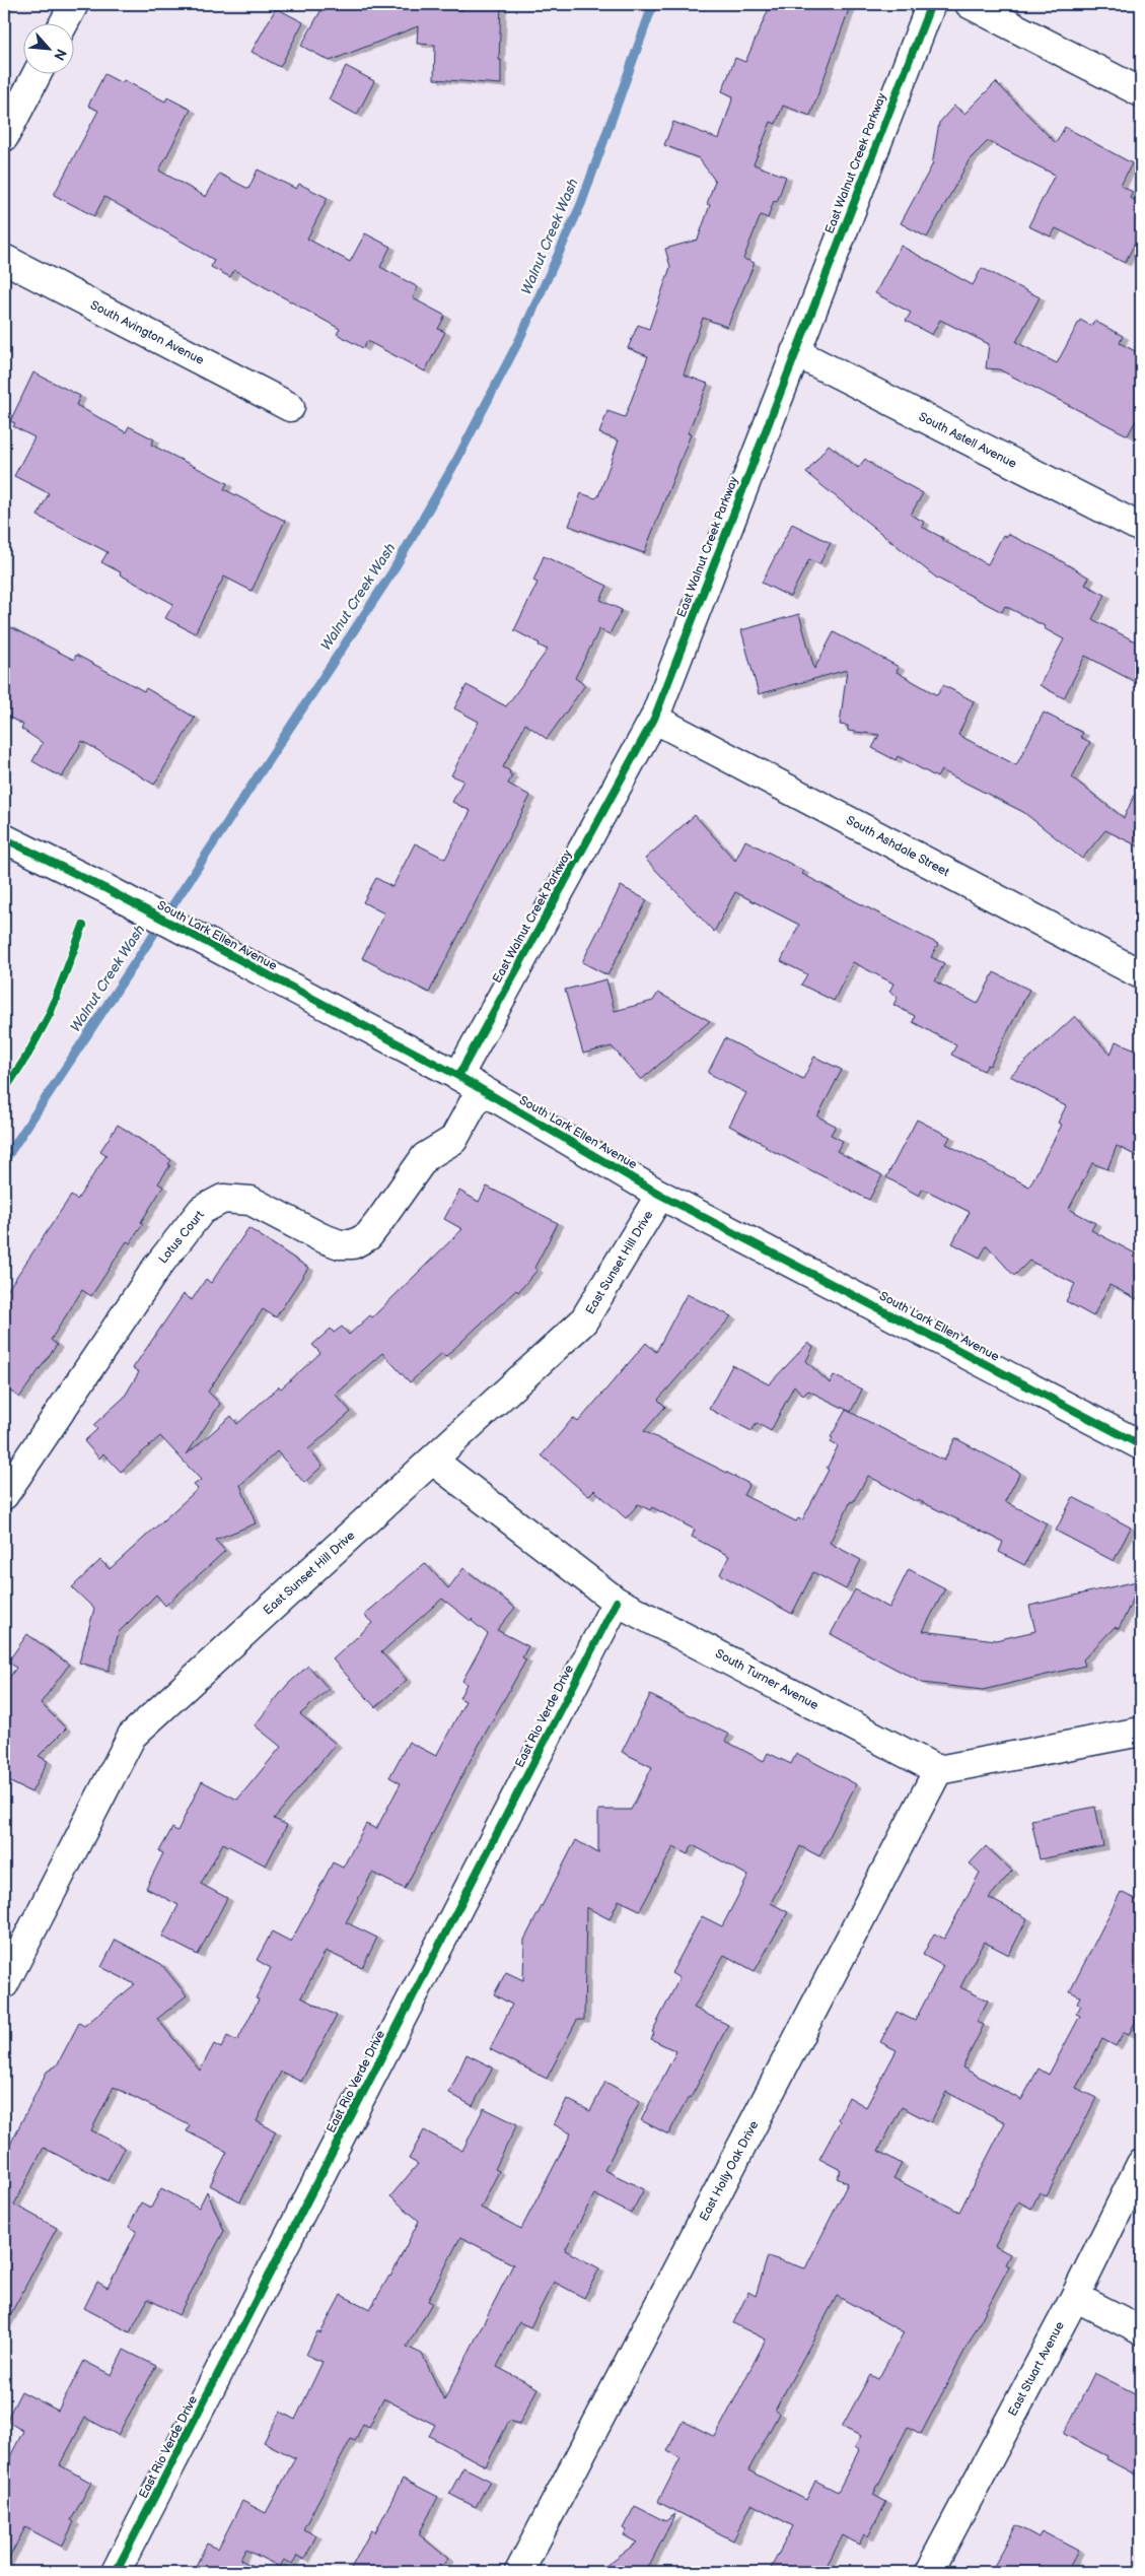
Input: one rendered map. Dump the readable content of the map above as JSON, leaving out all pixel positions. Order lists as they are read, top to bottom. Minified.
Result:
{"streets":{"street":["East Walnut Creek Parkway","South Avington Avenue","South Astell Avenue","South Ashdale Street","South Lark Ellen Avenue","Lotus Court","East Sunset Hill Drive","South Turner Avenue","East Rio Verde Drive","East Holly Oak Drive","East Stuart Avenue"]},"crossings":[["East Walnut Creek Parkway","South Astell Avenue"],["East Walnut Creek Parkway","South Ashdale Street"],["East Walnut Creek Parkway","South Lark Ellen Avenue"],["East Walnut Creek Parkway","Lotus Court"],["South Lark Ellen Avenue","Lotus Court"],["South Lark Ellen Avenue","East Sunset Hill Drive"],["East Sunset Hill Drive","South Turner Avenue"],["South Turner Avenue","East Rio Verde Drive"],["South Turner Avenue","East Holly Oak Drive"]],"water":["Walnut Creek Wash"],"north":"bottom right"}
